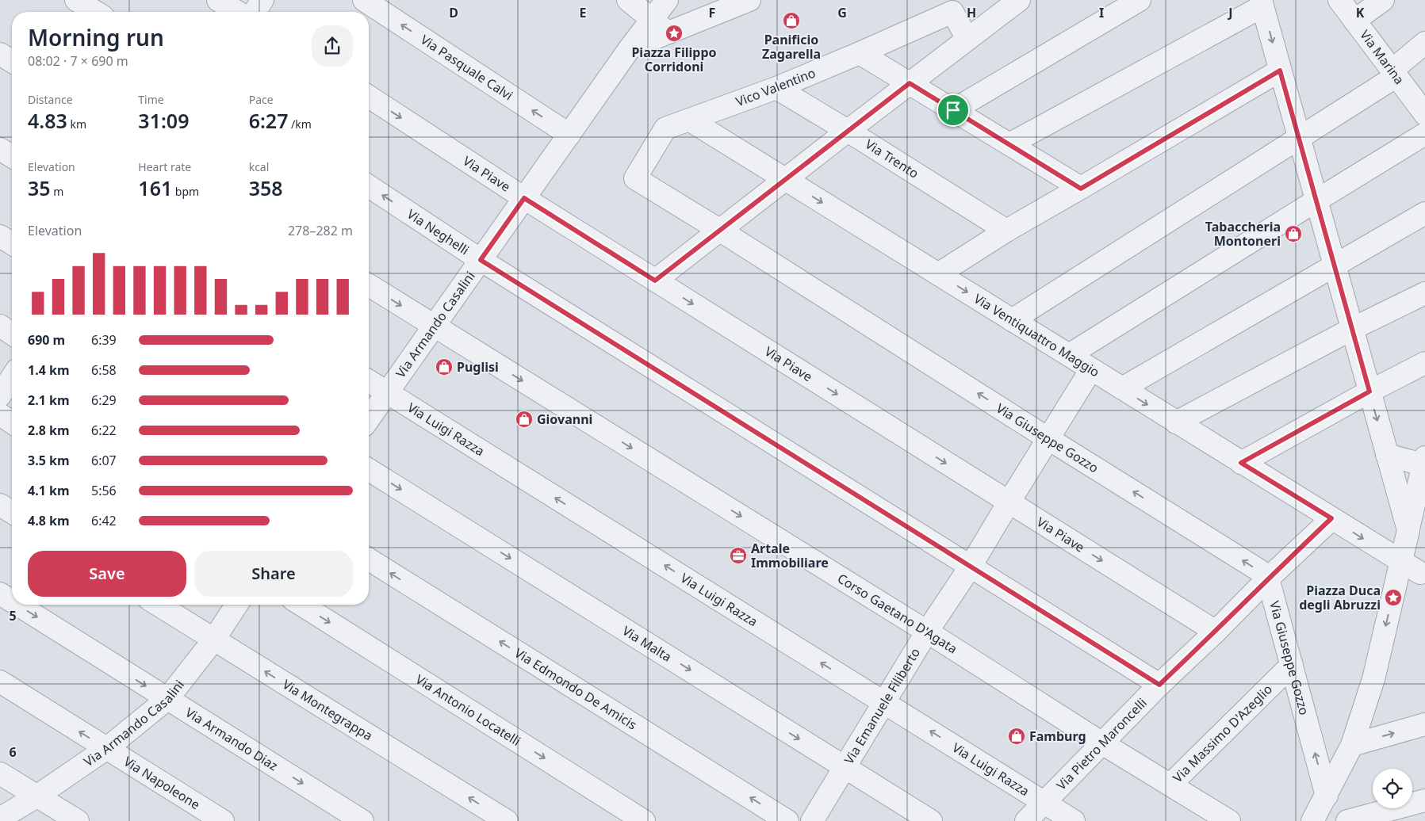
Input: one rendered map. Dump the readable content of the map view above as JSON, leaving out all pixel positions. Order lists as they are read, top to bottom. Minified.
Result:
{"streets":{"street":["Via Marina","Via Pasquale Calvi","Vico Valentino","Via Trento","Via Piave","Via Neghelli","Via Armando Casalini","Via Ventiquattro Maggio","Via Luigi Razza","Via Giuseppe Gozzo","Corso Gaetano D'Agata","Via Malta","Via Edmondo De Amicis","Via Emanuele Filiberto","Via Antonio Locatelli","Via Montegrappa","Via Massimo D'Azeglio","Via Armando Diaz","Via Pietro Maroncelli","Via Napoleone"]},"crossings":[["Via Pasquale Calvi","Via Armando Casalini"],["Vico Valentino","Via Trento"],["Vico Valentino","Via Ventiquattro Maggio"],["Vico Valentino","Via Giuseppe Gozzo"],["Via Piave","Via Armando Casalini"],["Via Piave","Via Emanuele Filiberto"],["Via Piave","Via Pietro Maroncelli"],["Via Neghelli","Via Armando Casalini"],["Via Neghelli","Via Emanuele Filiberto"],["Via Neghelli","Via Pietro Maroncelli"],["Via Armando Casalini","Via Luigi Razza"],["Via Armando Casalini","Corso Gaetano D'Agata"],["Via Armando Casalini","Via Montegrappa"],["Via Armando Casalini","Via Armando Diaz"],["Via Armando Casalini","Via Napoleone"],["Via Ventiquattro Maggio","Via Emanuele Filiberto"],["Via Ventiquattro Maggio","Via Pietro Maroncelli"],["Via Luigi Razza","Via Emanuele Filiberto"],["Via Luigi Razza","Via Pietro Maroncelli"],["Via Giuseppe Gozzo","Via Emanuele Filiberto"],["Via Giuseppe Gozzo","Via Massimo D'Azeglio"],["Via Giuseppe Gozzo","Via Pietro Maroncelli"],["Corso Gaetano D'Agata","Via Emanuele Filiberto"],["Corso Gaetano D'Agata","Via Massimo D'Azeglio"],["Corso Gaetano D'Agata","Via Pietro Maroncelli"],["Via Malta","Via Emanuele Filiberto"]],"one_way":["Via Pasquale Calvi","Via Piave","Via Luigi Razza","Via Giuseppe Gozzo","Corso Gaetano D'Agata","Via Malta","Via Edmondo De Amicis","Via Antonio Locatelli","Via Montegrappa","Via Armando Diaz"],"places":{"shop":["Panificio Zagarella","Tabaccheria Montoneri","Puglisi","Giovanni","Famburg"],"place":["Piazza Filippo Corridoni","Piazza Duca degli Abruzzi"],"office":["Artale Immobiliare"]},"page":{"heading":["Morning run","08:02 · 7 × 690 m"],"stats":[["Distance","4.83 km"],["Time","31:09"],["Pace","6:27 /km"],["Elevation","35 m"],["Heart rate","161 bpm"],["kcal","358"]],"chart":["Elevation","278–282 m"],"list":[{"name":"690 m","note":"6:39"},{"name":"1.4 km","note":"6:58"},{"name":"2.1 km","note":"6:29"},{"name":"2.8 km","note":"6:22"},{"name":"3.5 km","note":"6:07"},{"name":"4.1 km","note":"5:56"},{"name":"4.8 km","note":"6:42"}],"buttons":["Save","Share"]},"grid":{"columns":["D","E","F","G","H","I","J","K"],"rows":["5","6"]}}
